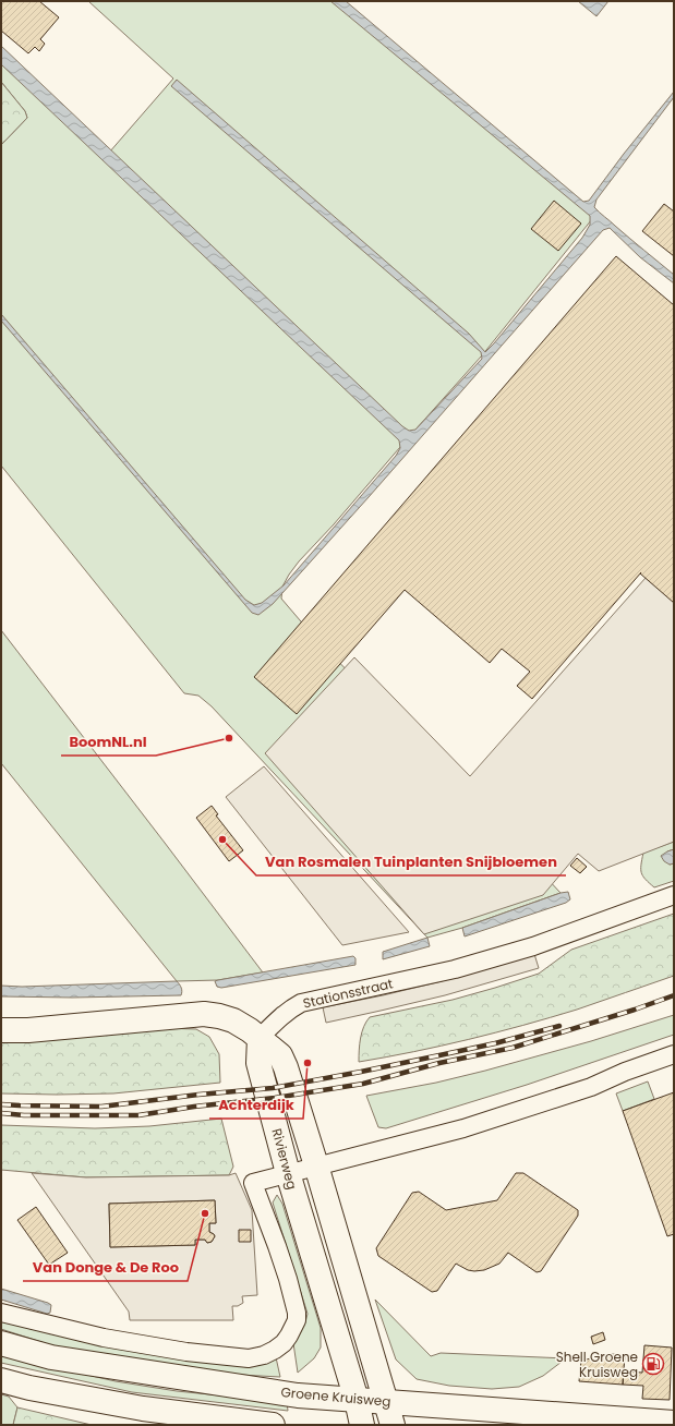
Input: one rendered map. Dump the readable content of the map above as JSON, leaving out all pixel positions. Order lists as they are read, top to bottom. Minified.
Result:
{"streets":{"street":["Stationsstraat","Rivierweg","Groene Kruisweg"]},"crossings":[["Stationsstraat","Rivierweg"],["Rivierweg","Groene Kruisweg"]],"places":{"other":["BoomNL.nl","Van Rosmalen Tuinplanten Snijbloemen","Achterdijk","Van Donge & De Roo"],"fuel station":["Shell Groene Kruisweg"]}}
